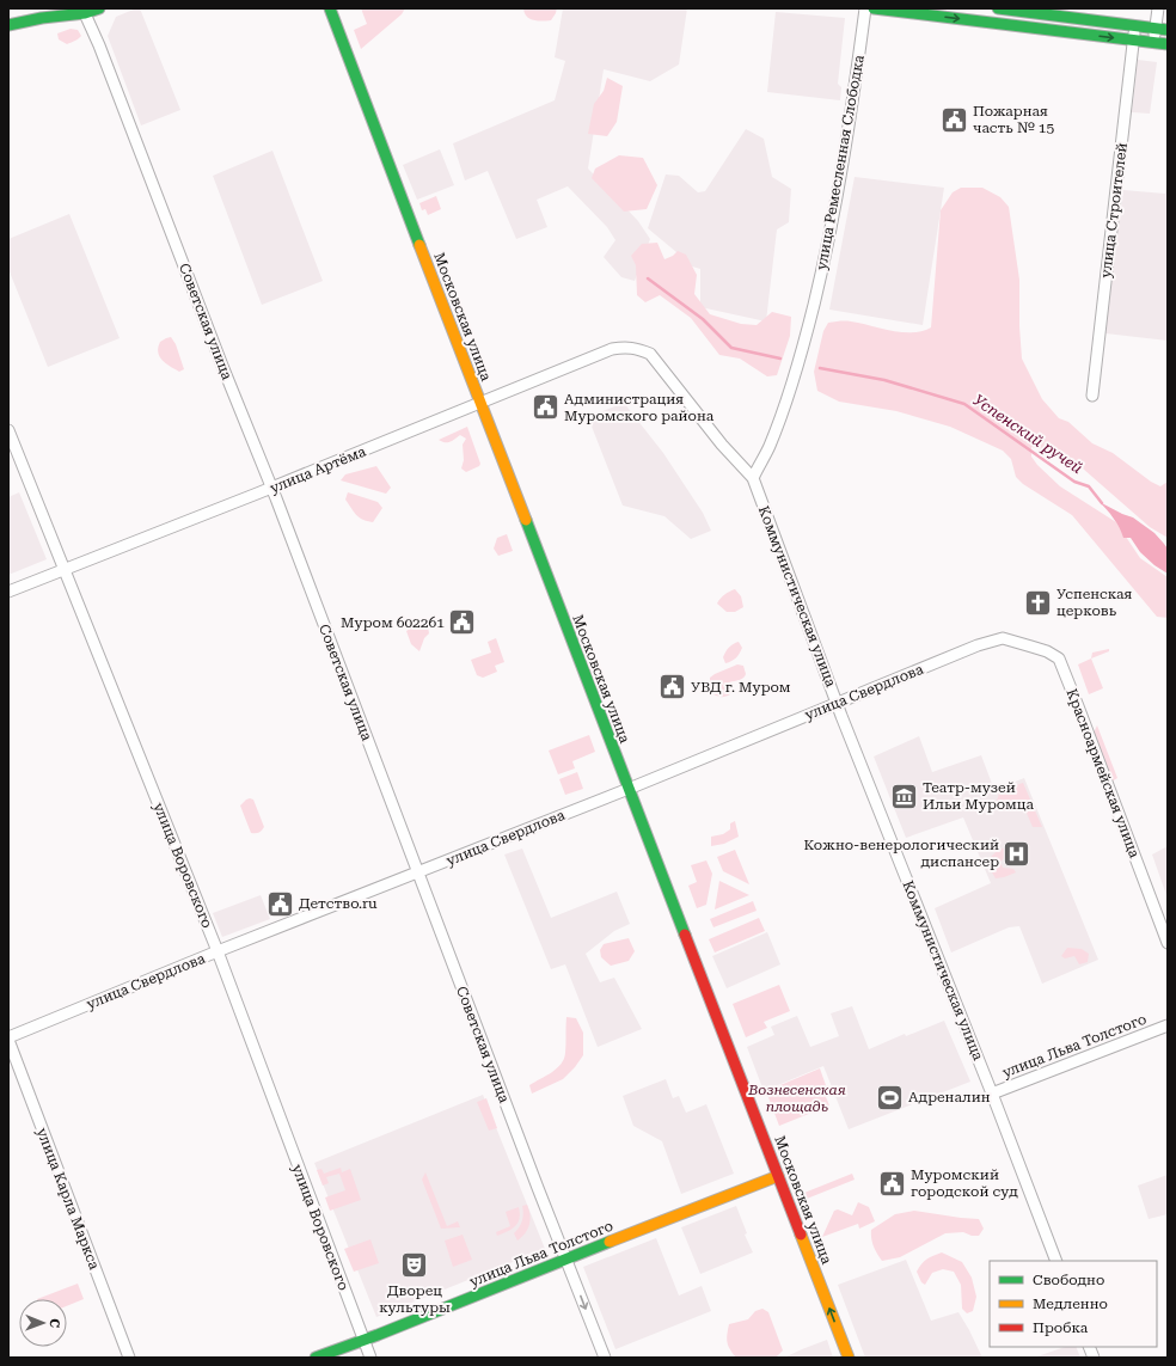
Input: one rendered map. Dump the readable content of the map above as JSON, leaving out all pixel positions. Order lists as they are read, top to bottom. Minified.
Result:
{"streets":{"street":["улица Ремесленная Слободка","улица Строителей","Московская улица","Советская улица","улица Артёма","Коммунистическая улица","улица Свердлова","Красноармейская улица","улица Воровского","улица Льва Толстого","улица Карла Маркса"]},"crossings":[["улица Ремесленная Слободка","Коммунистическая улица"],["Московская улица","улица Артёма"],["Московская улица","улица Свердлова"],["Московская улица","улица Льва Толстого"],["Советская улица","улица Артёма"],["Советская улица","улица Свердлова"],["Советская улица","улица Льва Толстого"],["улица Артёма","Коммунистическая улица"],["улица Артёма","улица Воровского"],["Коммунистическая улица","улица Свердлова"],["Коммунистическая улица","улица Льва Толстого"],["улица Свердлова","Красноармейская улица"],["улица Свердлова","улица Воровского"],["улица Свердлова","улица Карла Маркса"],["улица Воровского","улица Льва Толстого"]],"water":["Успенский ручей"],"parks":["Вознесенская площадь"],"places":{"public building":["Пожарная часть № 15","Администрация Муромского района","Муром 602261","УВД г. Муром","Детство.ru","Муромский городской суд"],"church":["Успенская церковь"],"museum":["Театр-музей Ильи Муромца"],"hospital":["Кожно-венерологический диспансер"],"sports":["Адреналин"],"theatre":["Дворец культуры"]},"legend":["Свободно","Медленно","Пробка"],"north":"right"}
